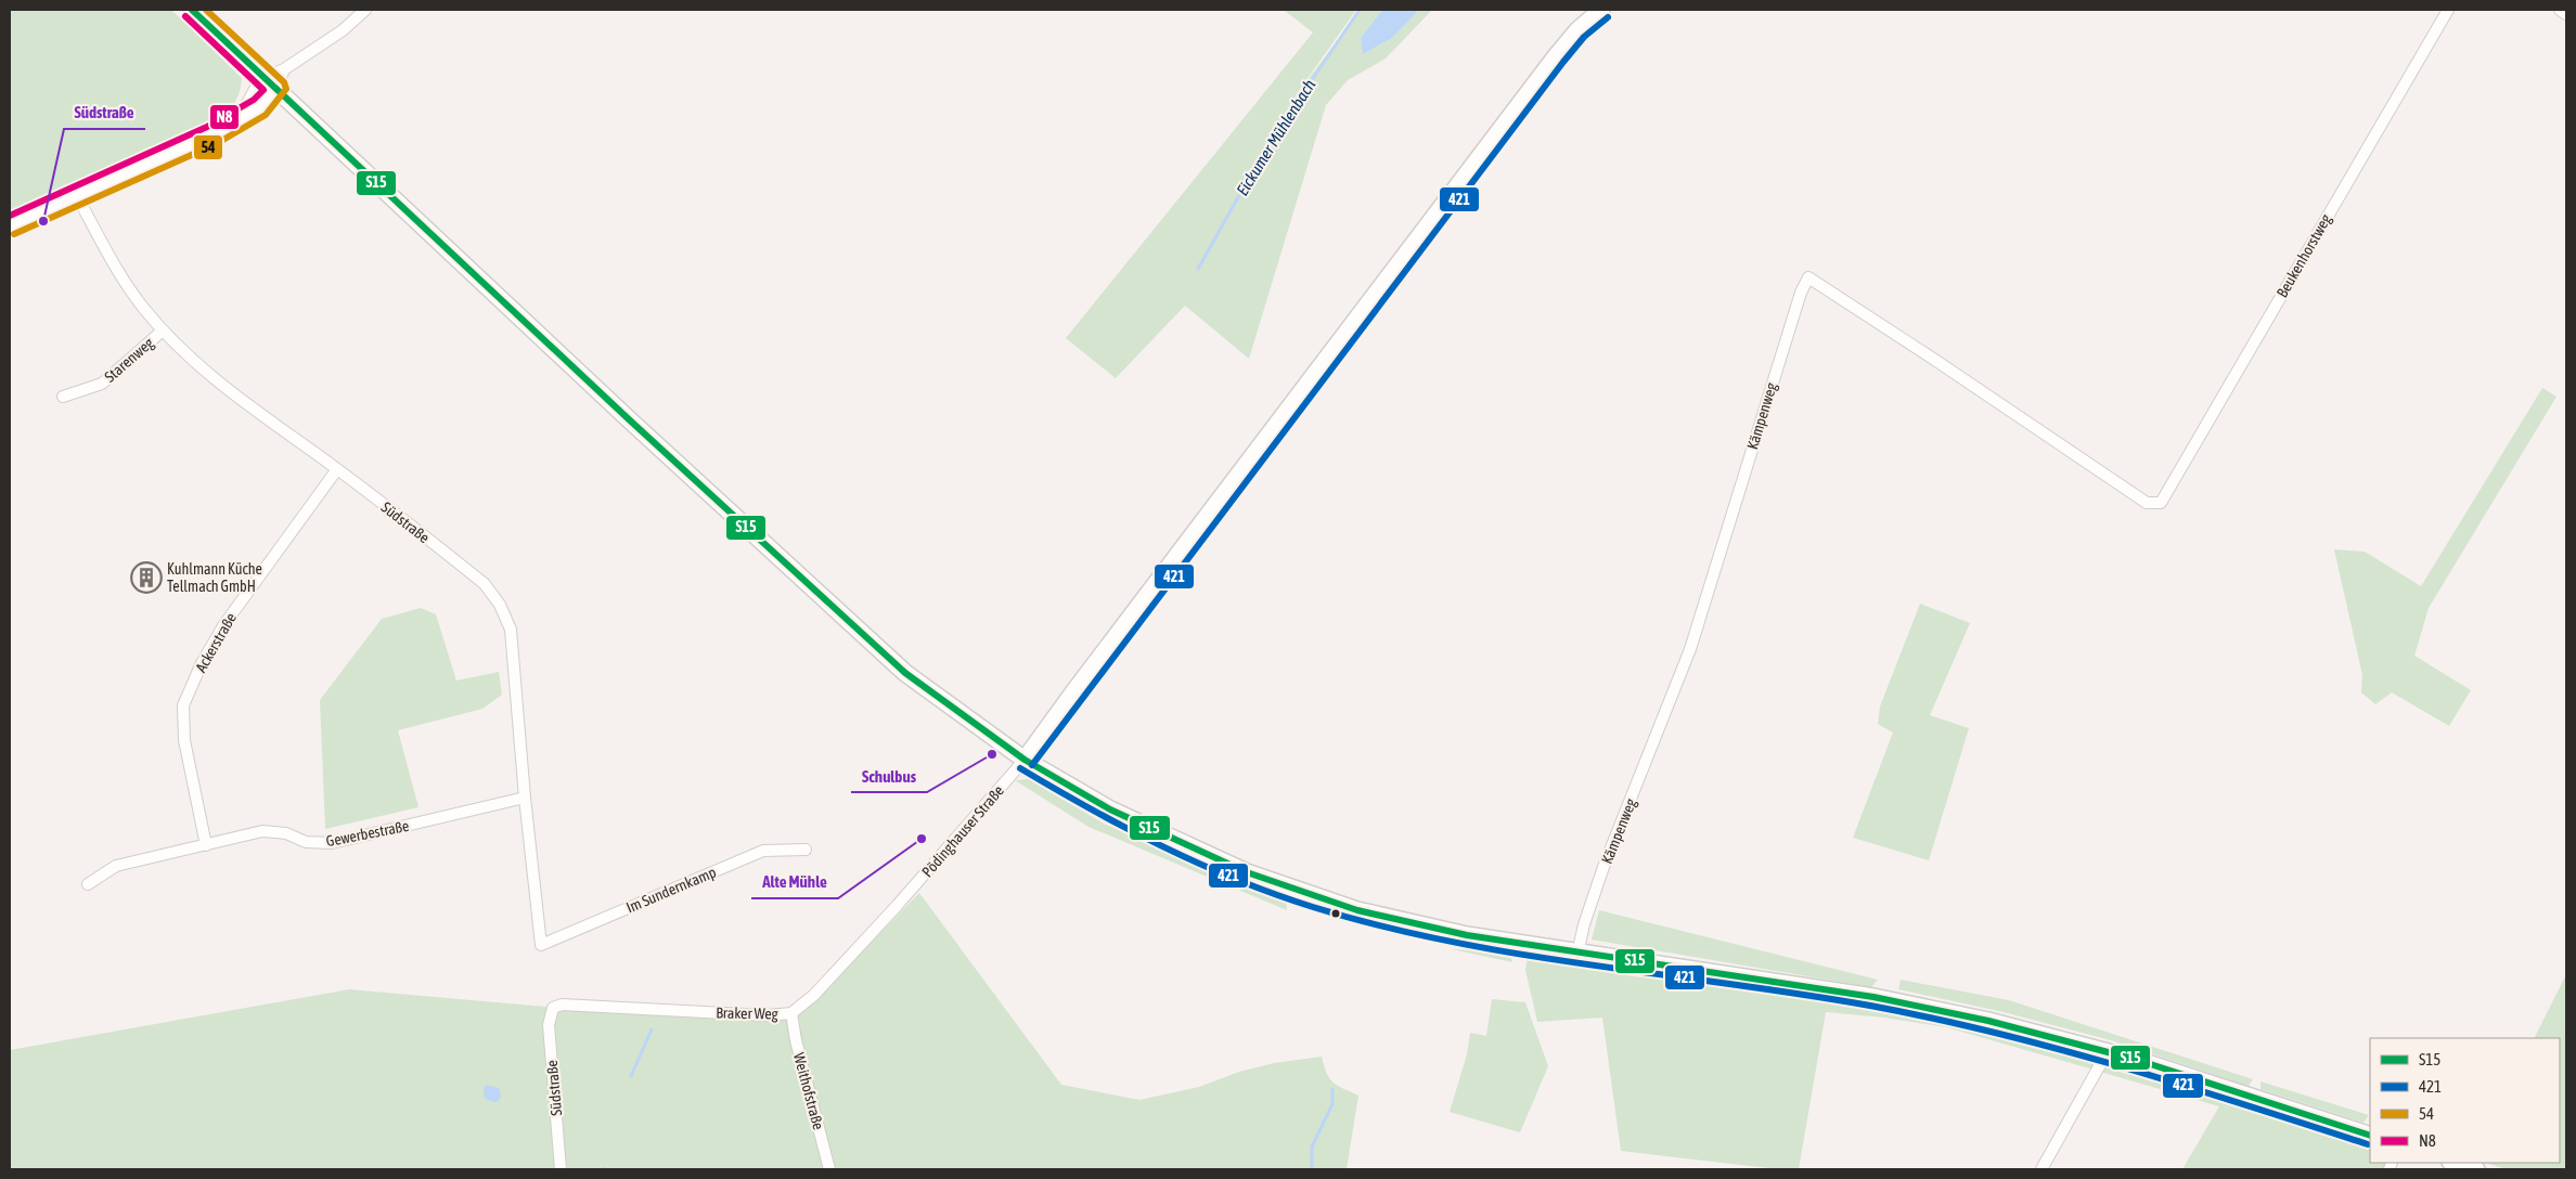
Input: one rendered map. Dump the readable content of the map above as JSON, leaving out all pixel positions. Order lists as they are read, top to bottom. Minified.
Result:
{"streets":{"main road":["Pödinghauser Straße"],"street":["Beukenhorstweg","Starenweg","Kämpenweg","Südstraße","Ackerstraße","Gewerbestraße","Im Sundernkamp","Braker Weg","Weithofstraße"]},"crossings":[["Beukenhorstweg","Kämpenweg"],["Starenweg","Südstraße"],["Südstraße","Ackerstraße"],["Südstraße","Gewerbestraße"],["Südstraße","Im Sundernkamp"],["Südstraße","Braker Weg"],["Ackerstraße","Gewerbestraße"],["Pödinghauser Straße","Braker Weg"],["Braker Weg","Weithofstraße"]],"water":["Eickumer Mühlenbach"],"places":{"other":["Südstraße","Schulbus","Alte Mühle"],"building":["Kuhlmann Küche Tellmach GmbH"]},"lines":["transit line S15","transit line 54","transit line N8","transit line 421"],"legend":["S15","421","54","N8"]}
